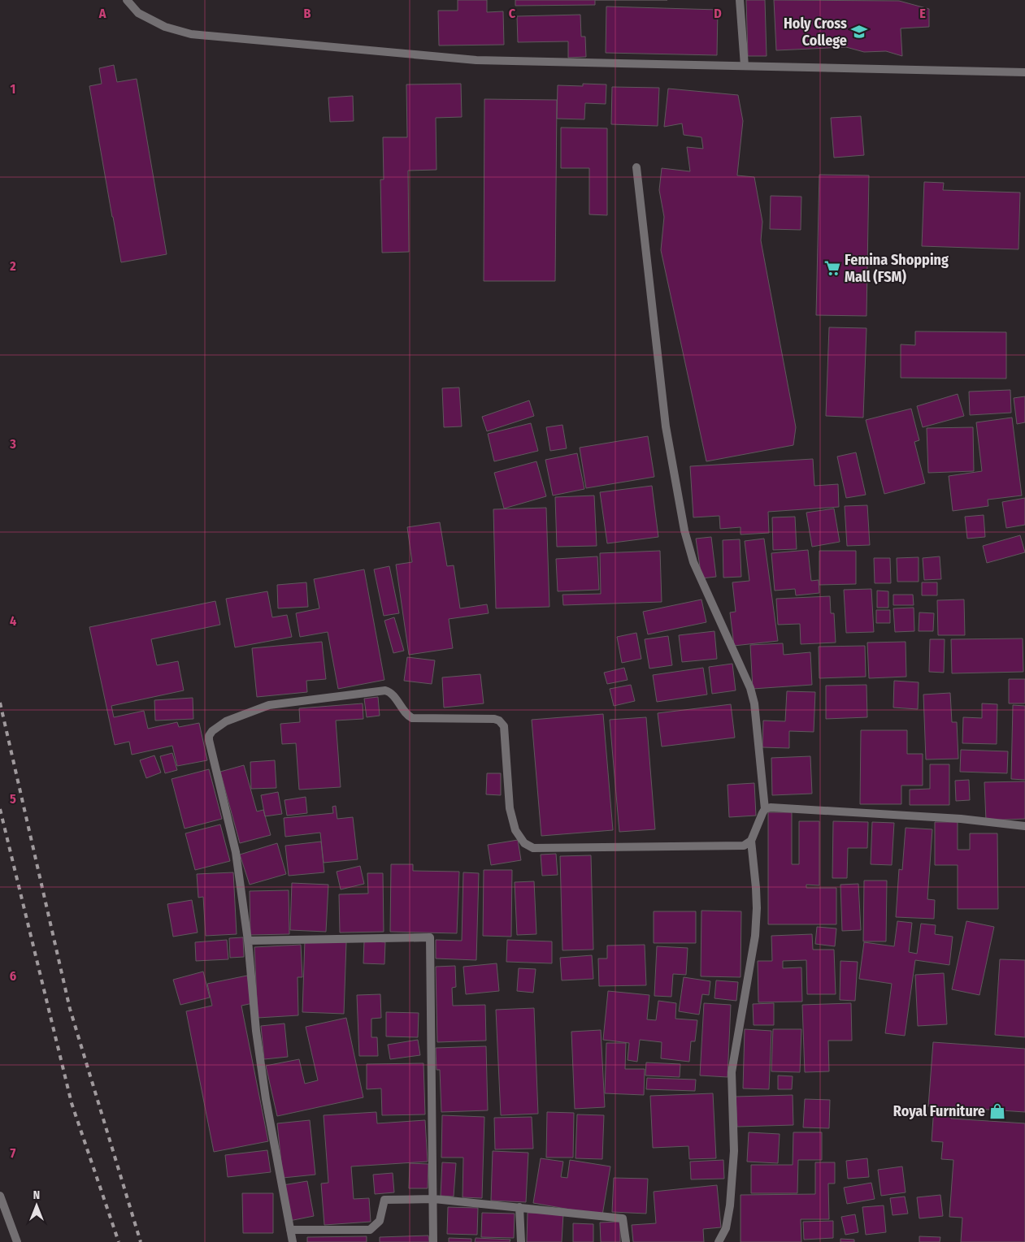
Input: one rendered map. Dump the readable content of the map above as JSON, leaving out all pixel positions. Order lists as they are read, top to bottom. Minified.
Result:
{"places":{"school or university":["Holy Cross College"],"supermarket":["Femina Shopping Mall (FSM)"],"shop":["Royal Furniture"]},"north":"top","grid":{"columns":["A","B","C","D","E"],"rows":["1","2","3","4","5","6","7"]}}
